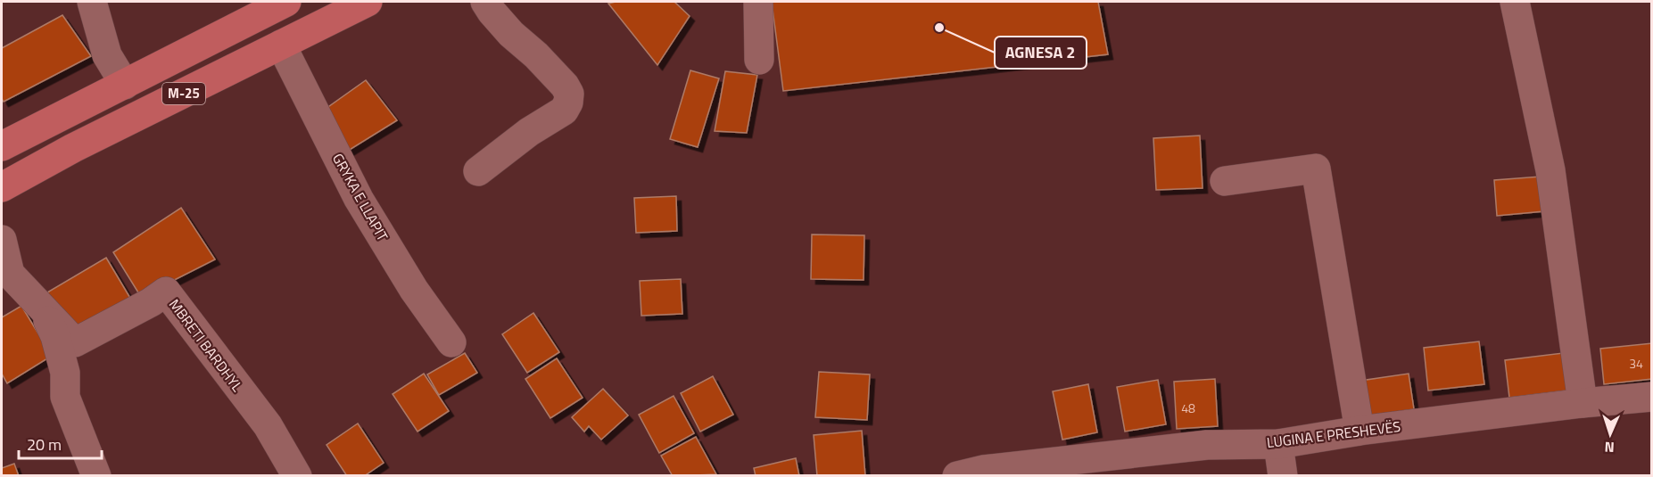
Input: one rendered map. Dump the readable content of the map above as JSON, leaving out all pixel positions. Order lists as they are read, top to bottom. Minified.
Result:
{"streets":{"main road":["M-25"],"street":["GRYKA E LLAPIT","MBRETI BARDHYL","LUGINA E PRESHEVËS"]},"crossings":[["M-25","GRYKA E LLAPIT"]],"places":["AGNESA 2"],"house_numbers":["34","48"],"scale_bar":"20 m","north":"bottom"}
